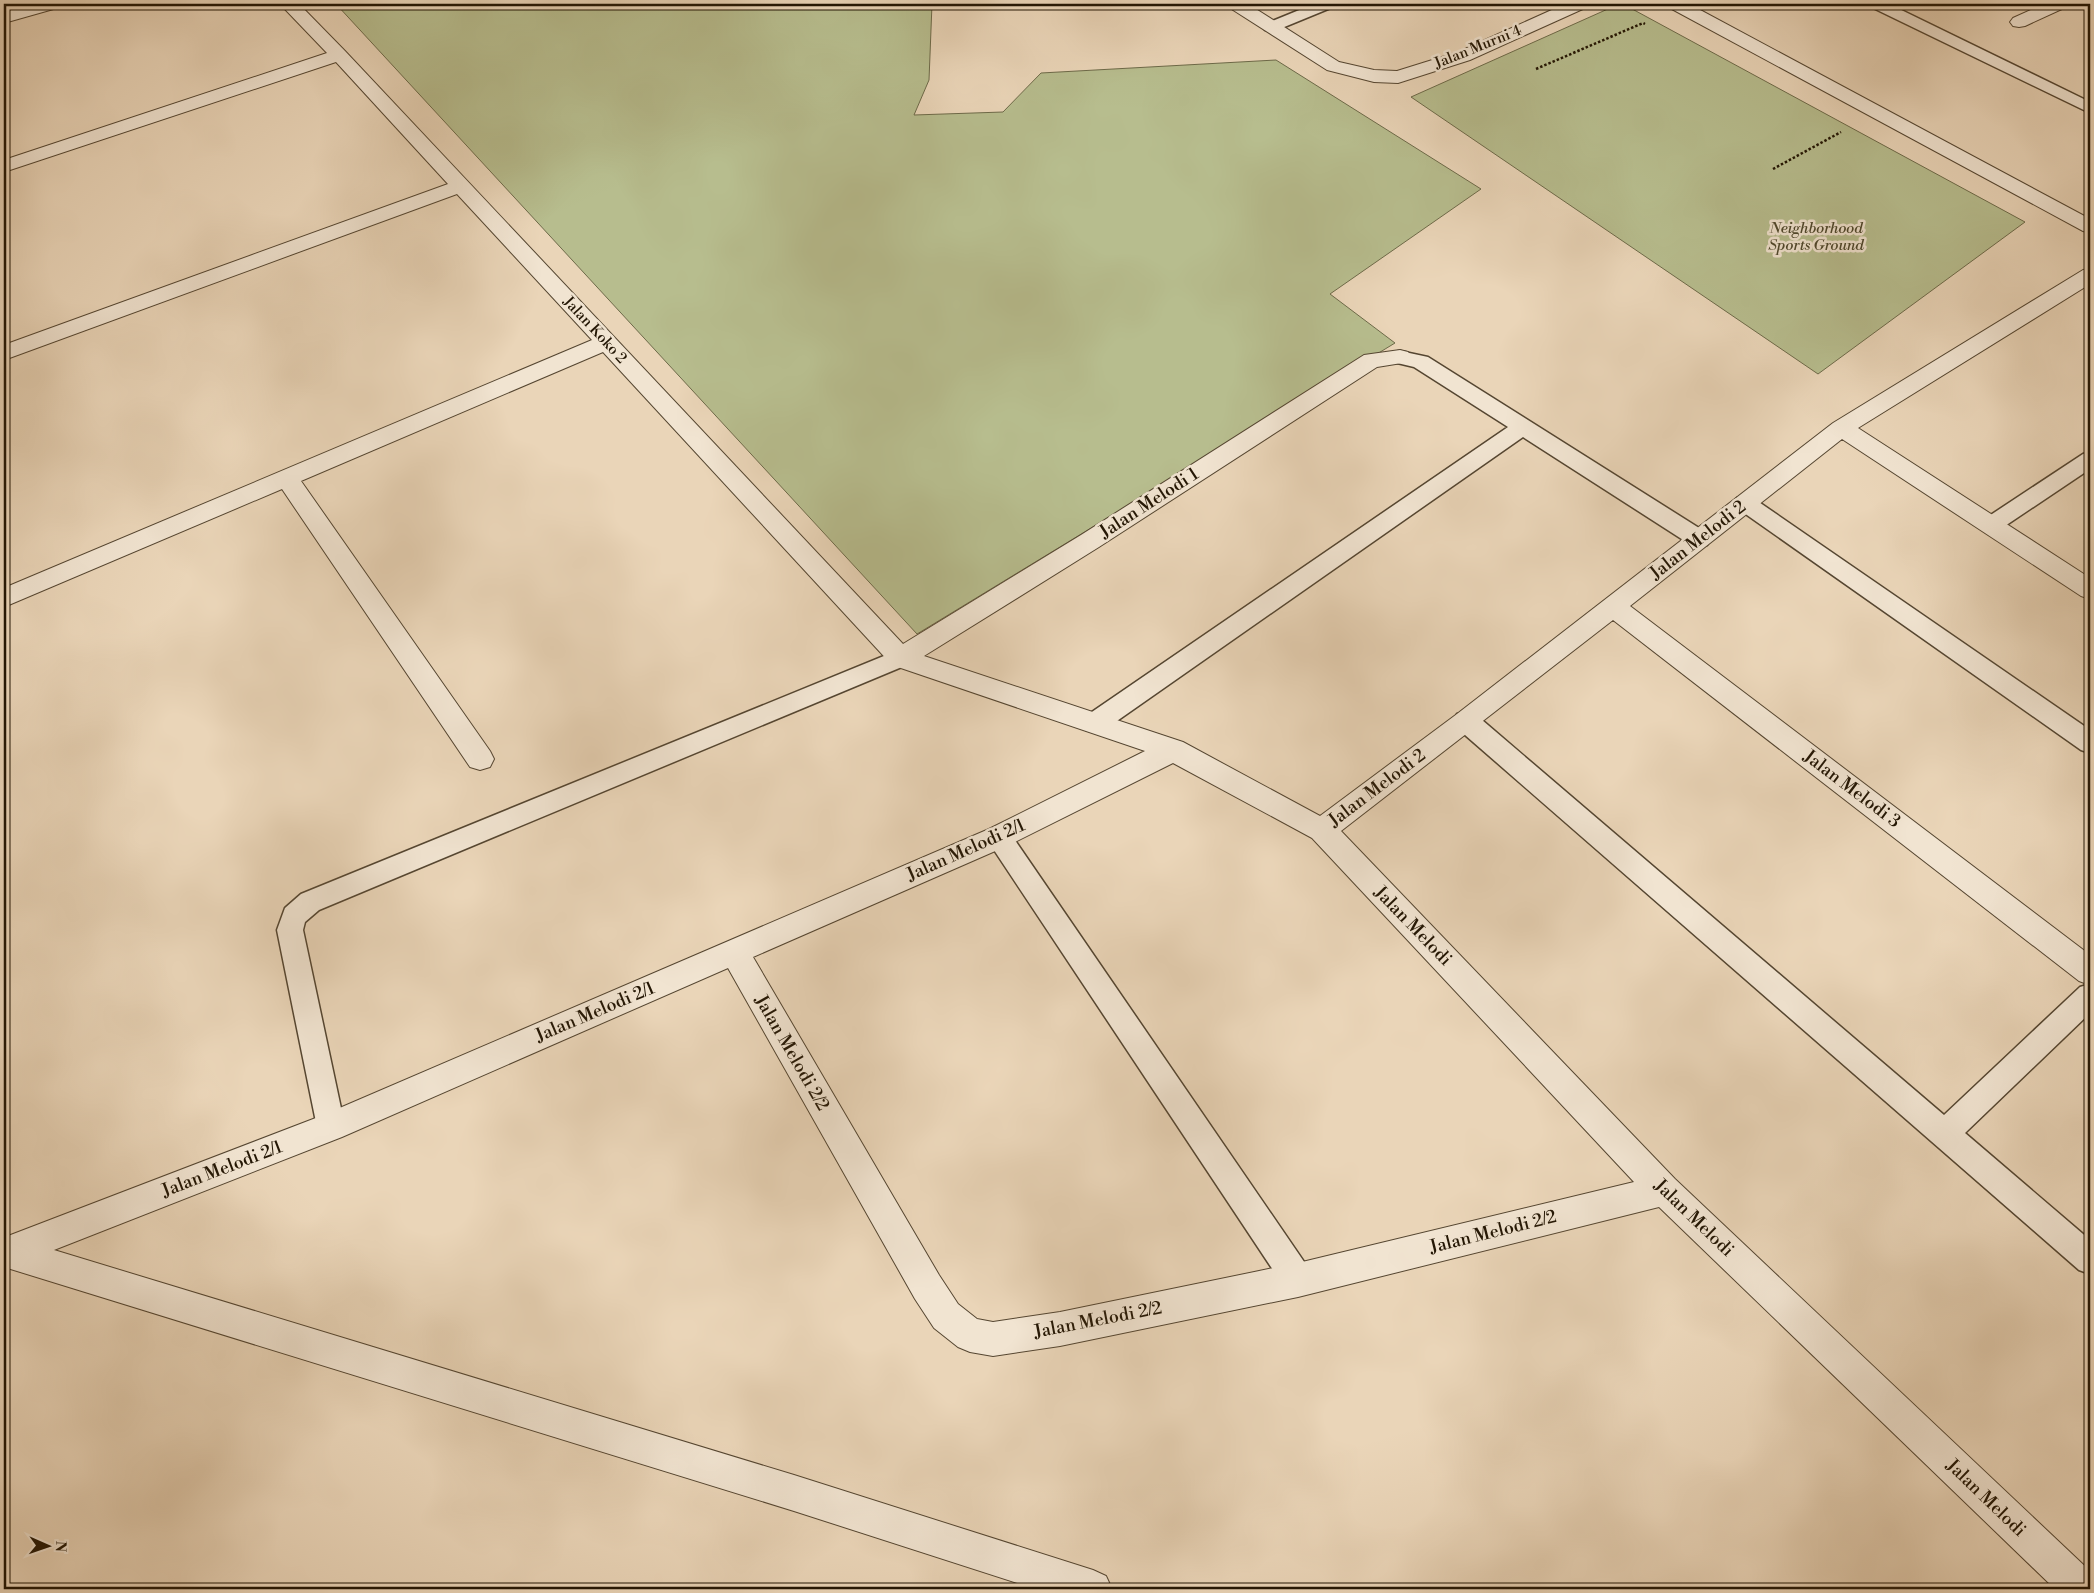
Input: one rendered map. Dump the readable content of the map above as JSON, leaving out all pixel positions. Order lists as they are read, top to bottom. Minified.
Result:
{"streets":{"street":["Jalan Murni 4","Jalan Koko 2","Jalan Melodi 1","Jalan Melodi 2","Jalan Melodi 3","Jalan Melodi 2/1","Jalan Melodi","Jalan Melodi 2/2"]},"crossings":[["Jalan Koko 2","Jalan Melodi 1"],["Jalan Koko 2","Jalan Melodi"],["Jalan Melodi 1","Jalan Melodi"],["Jalan Melodi 2","Jalan Melodi 3"],["Jalan Melodi 2","Jalan Melodi"],["Jalan Melodi 2/1","Jalan Melodi"],["Jalan Melodi 2/1","Jalan Melodi 2/2"],["Jalan Melodi","Jalan Melodi 2/2"]],"parks":["Neighborhood Sports Ground"],"north":"right"}
